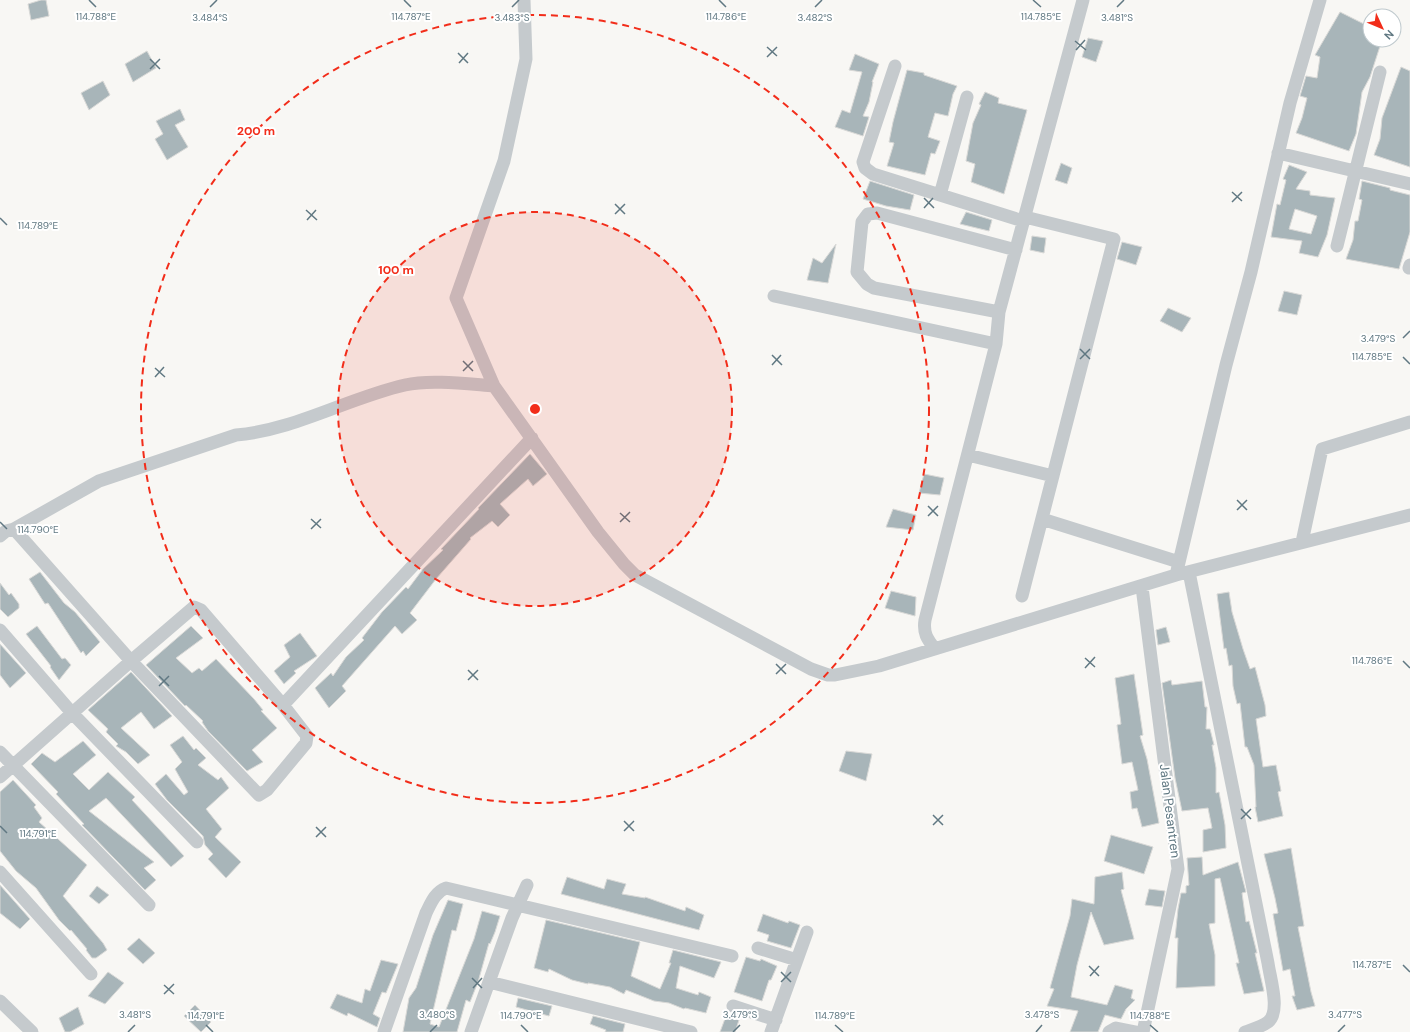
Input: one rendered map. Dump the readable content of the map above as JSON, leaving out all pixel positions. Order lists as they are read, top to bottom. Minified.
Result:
{"streets":{"street":["Jalan Pesantren"]},"north":"bottom right","coordinates":["114.788°E","114.787°E","114.786°E","114.785°E","3.484°S","3.483°S","3.482°S","3.481°S","114.789°E","3.479°S","114.790°E","114.791°E","3.480°S","3.478°S","3.477°S"],"rings":["200 m","100 m"]}
